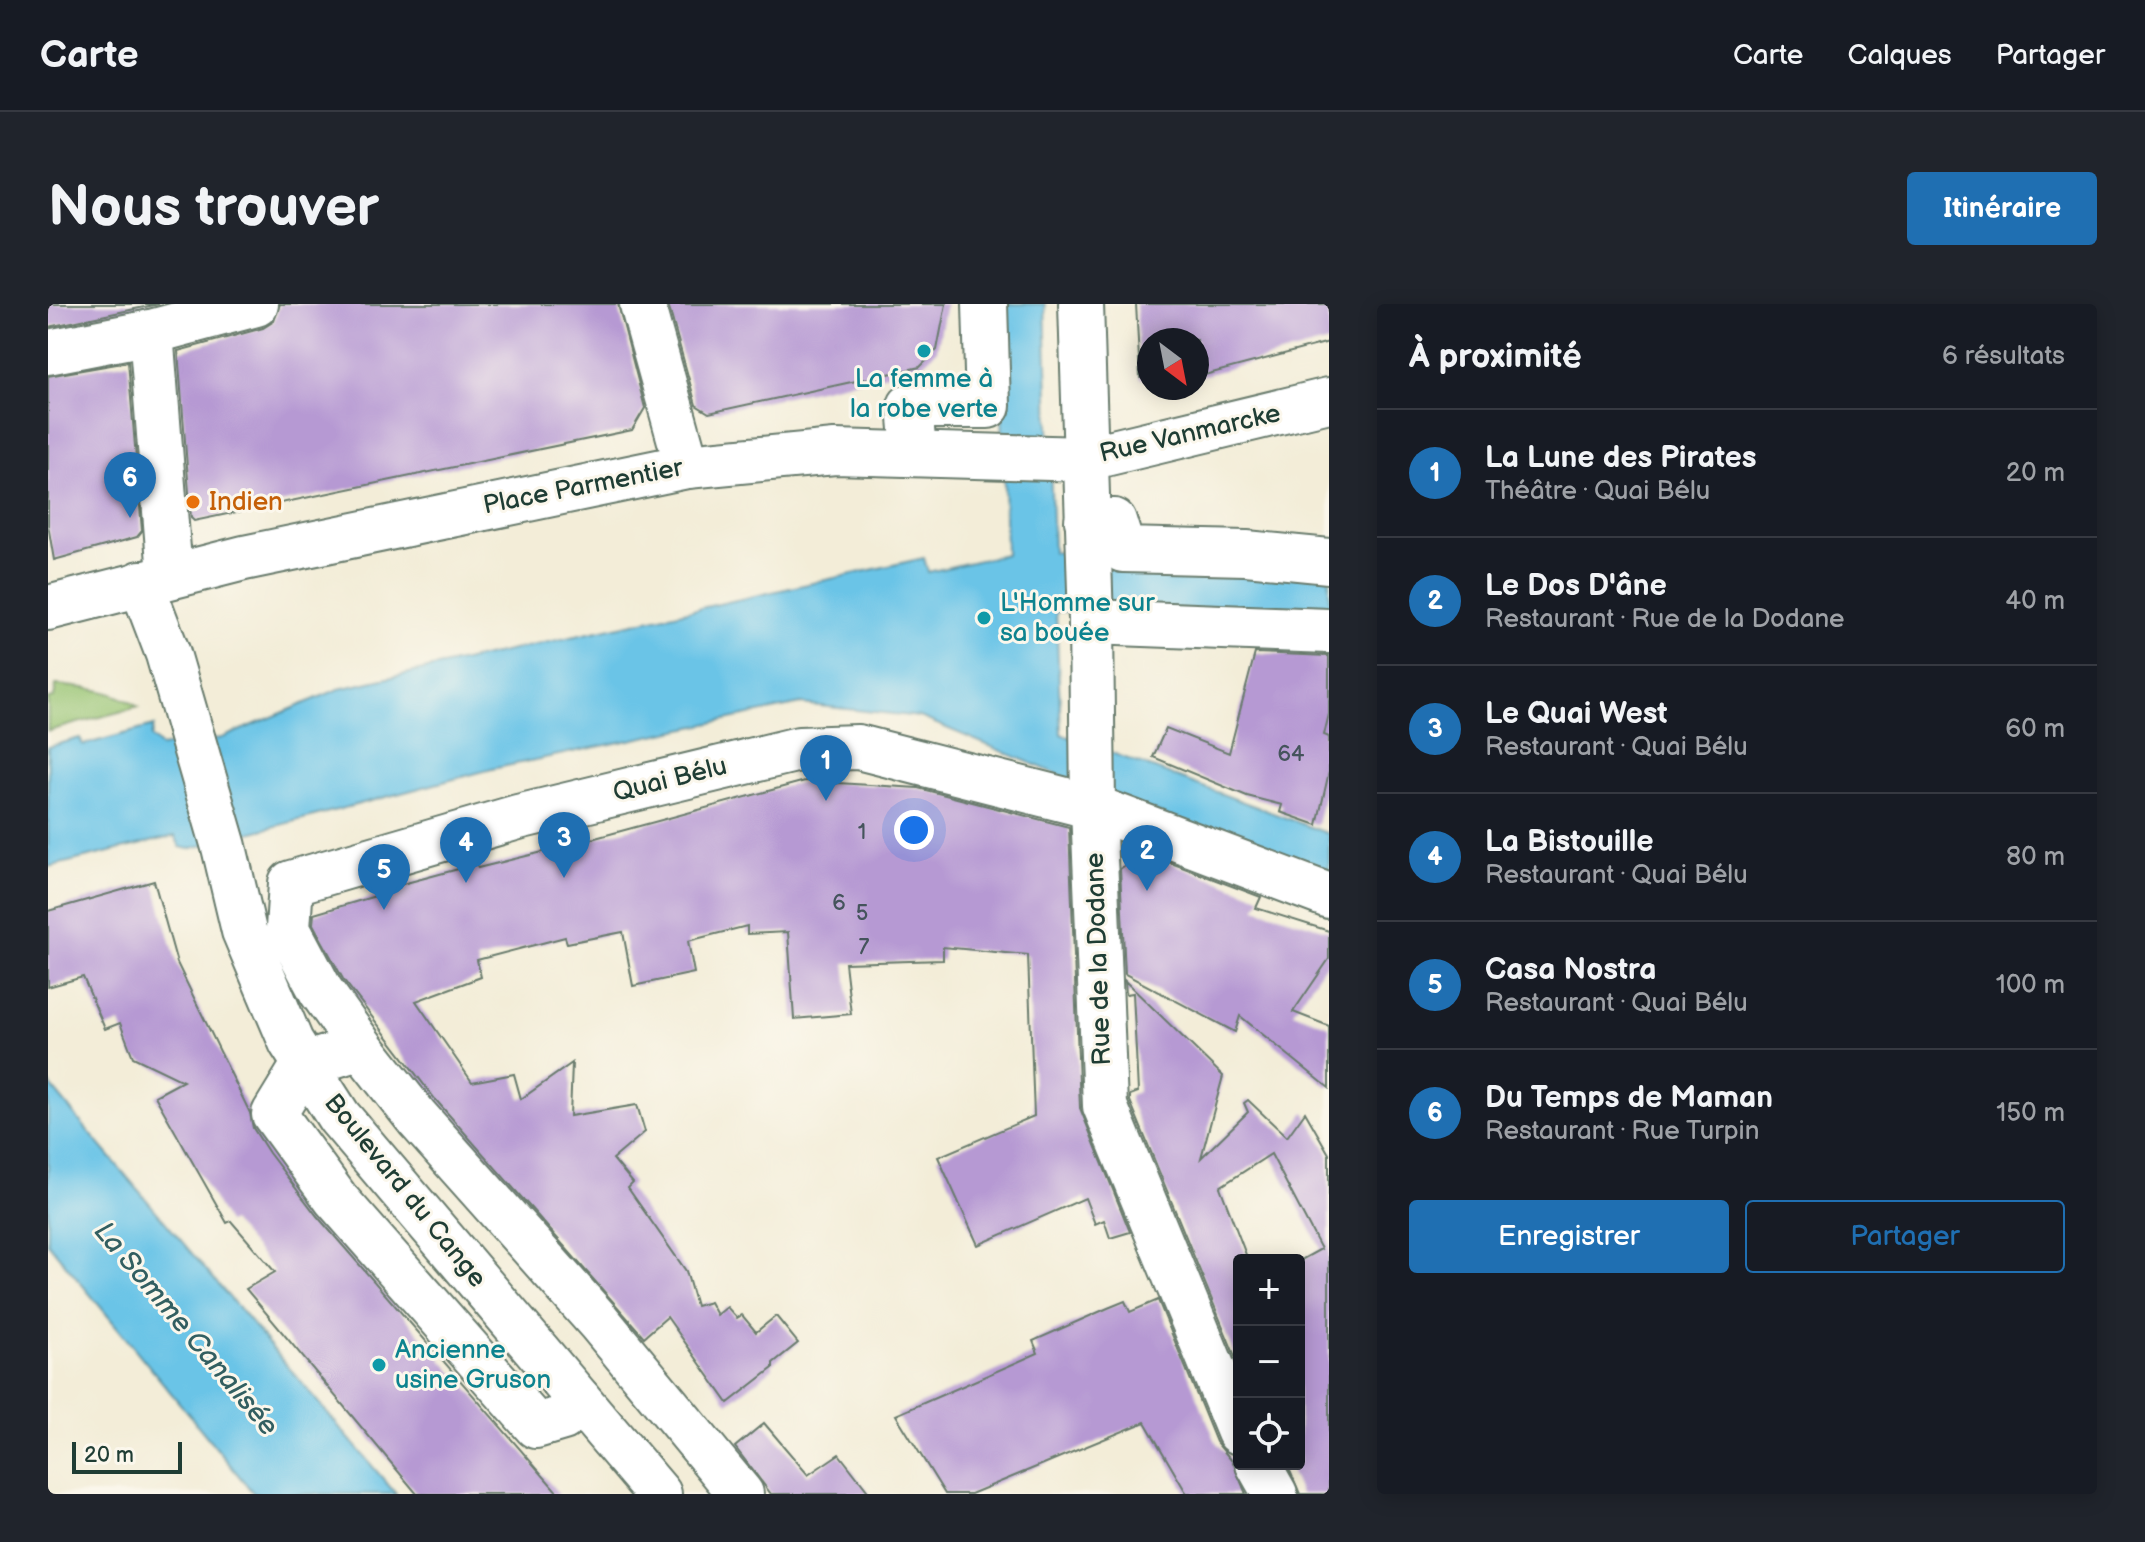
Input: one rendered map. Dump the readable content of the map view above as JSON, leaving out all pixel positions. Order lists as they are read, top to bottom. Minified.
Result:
{"streets":{"street":["Rue Vanmarcke","Place Parmentier","Quai Bélu","Rue de la Dodane"]},"crossings":[["Rue Vanmarcke","Place Parmentier"],["Rue Vanmarcke","Rue de la Dodane"],["Quai Bélu","Rue de la Dodane"]],"water":["La Somme Canalisée"],"places":["La femme à la robe verte","Indien","L'Homme sur sa bouée","Ancienne usine Gruson"],"house_numbers":["64","1","6","5","7"],"scale_bar":"20 m","north":"bottom right","page":{"header":"Carte","nav":["Carte","Calques","Partager"],"buttons":["Itinéraire",["Enregistrer","Partager"]],"title":"Nous trouver","heading":["À proximité","6 résultats"],"list":[{"mark":"1","name":"La Lune des Pirates","note":"Théâtre · Quai Bélu","value":"20 m"},{"mark":"2","name":"Le Dos D'âne","note":"Restaurant · Rue de la Dodane","value":"40 m"},{"mark":"3","name":"Le Quai West","note":"Restaurant · Quai Bélu","value":"60 m"},{"mark":"4","name":"La Bistouille","note":"Restaurant · Quai Bélu","value":"80 m"},{"mark":"5","name":"Casa Nostra","note":"Restaurant · Quai Bélu","value":"100 m"},{"mark":"6","name":"Du Temps de Maman","note":"Restaurant · Rue Turpin","value":"150 m"}],"pins":["6","1","3","4","2","5"],"map_buttons":["+","−"],"scale":"20 m"}}
